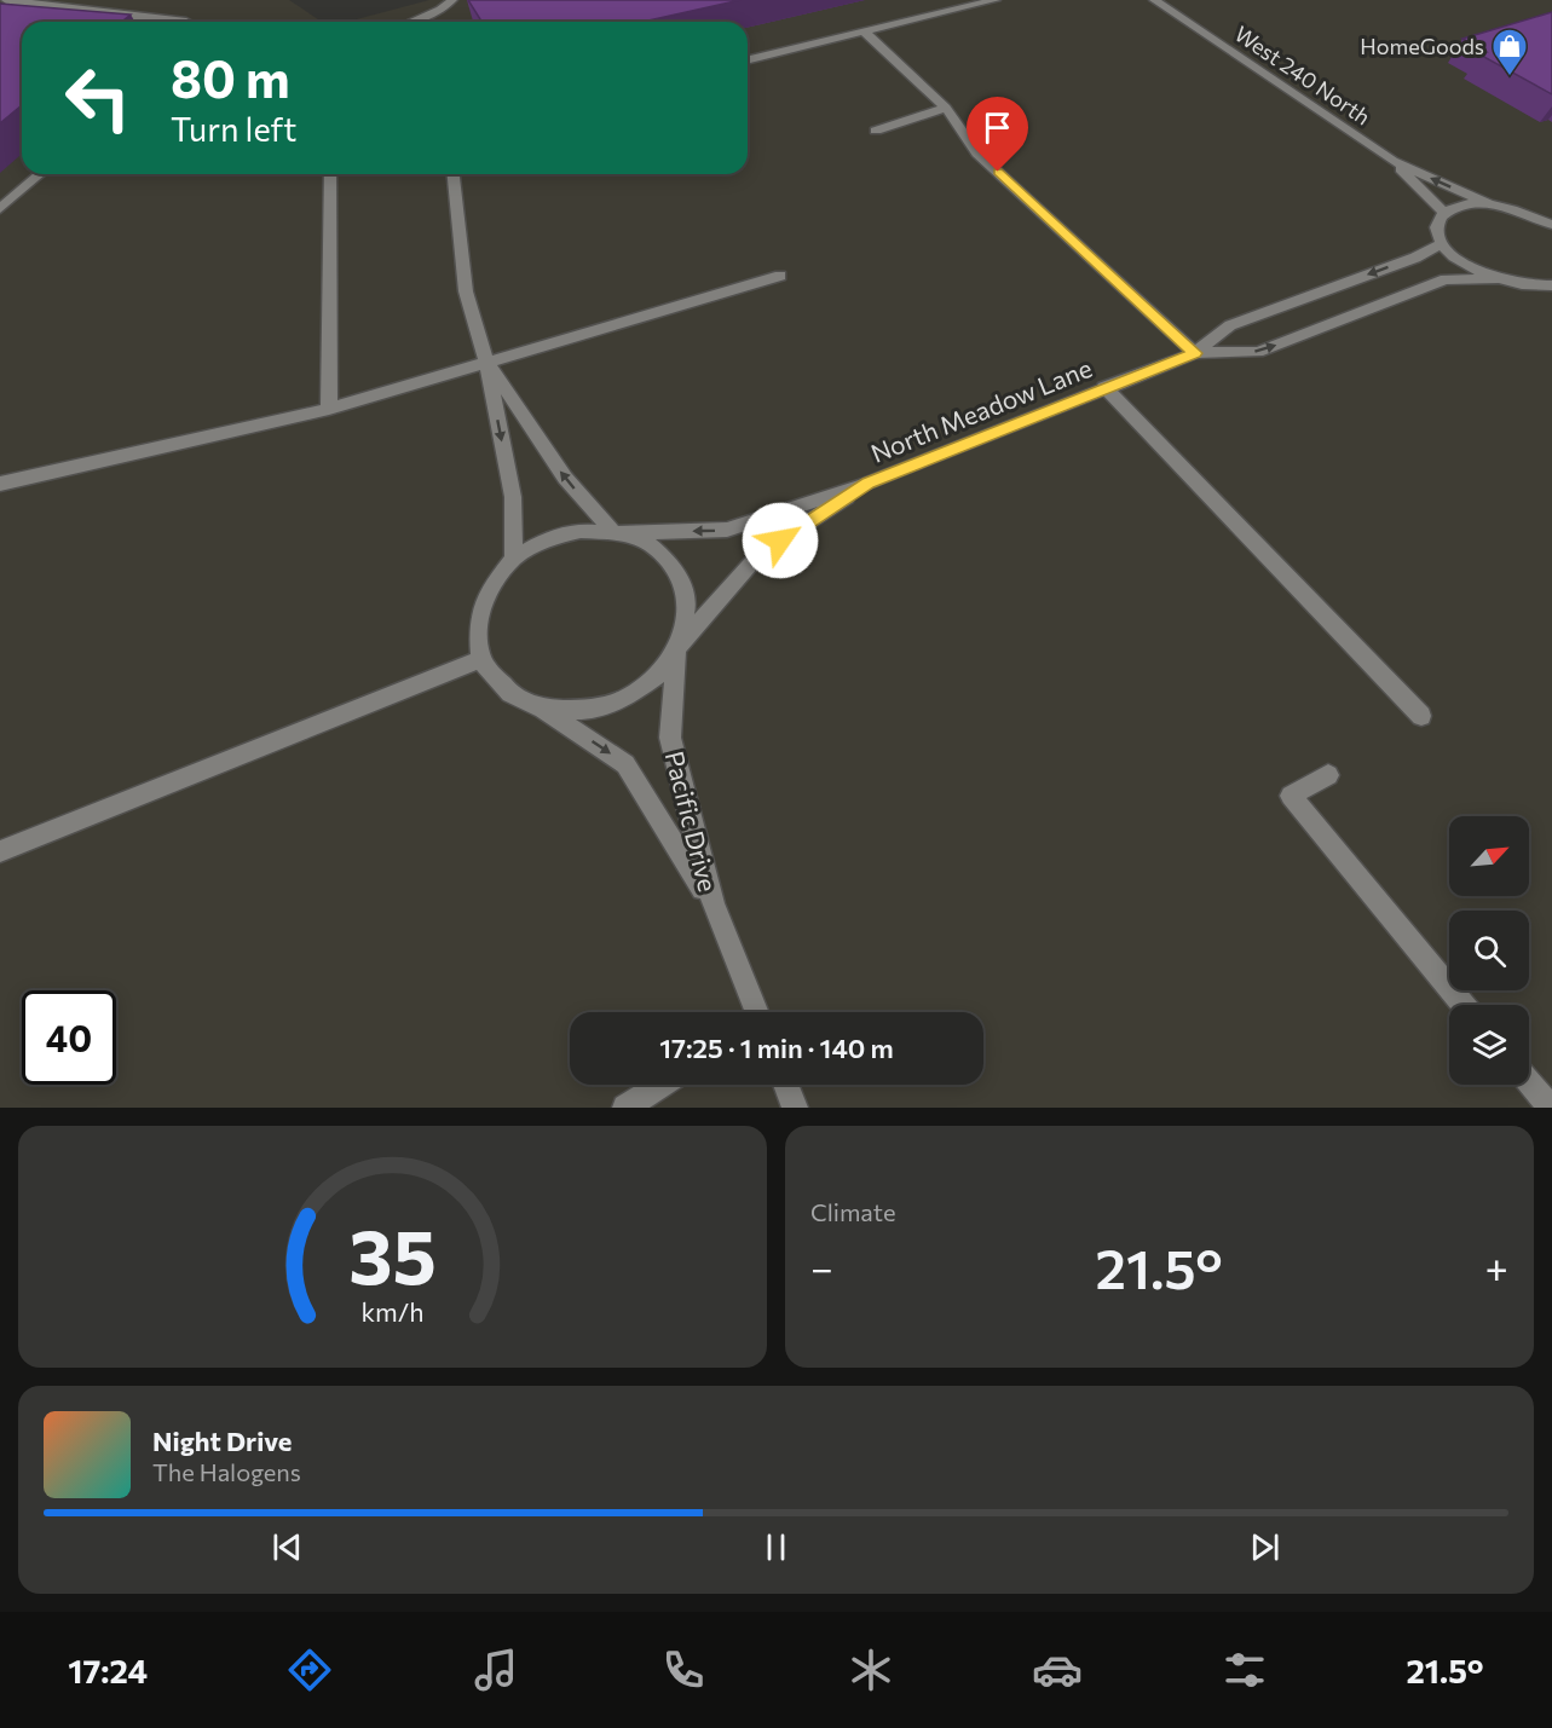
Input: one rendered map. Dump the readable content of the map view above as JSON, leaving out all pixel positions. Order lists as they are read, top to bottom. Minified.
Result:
{"streets":{"street":["West 240 North","North Meadow Lane","Pacific Drive"]},"crossings":[["North Meadow Lane","Pacific Drive"]],"one_way":["Pacific Drive"],"places":{"shop":["HomeGoods"]},"north":"top right","page":{"turn":["80 m","Turn left"],"limit":"40","trip":"17:25 · 1 min · 140 m","tile":"Climate","heat":["−","21.5°","+"],"song":["Night Drive","The Halogens"],"tabs":["17:24","21.5°"],"gauge":["35","km/h"]}}
